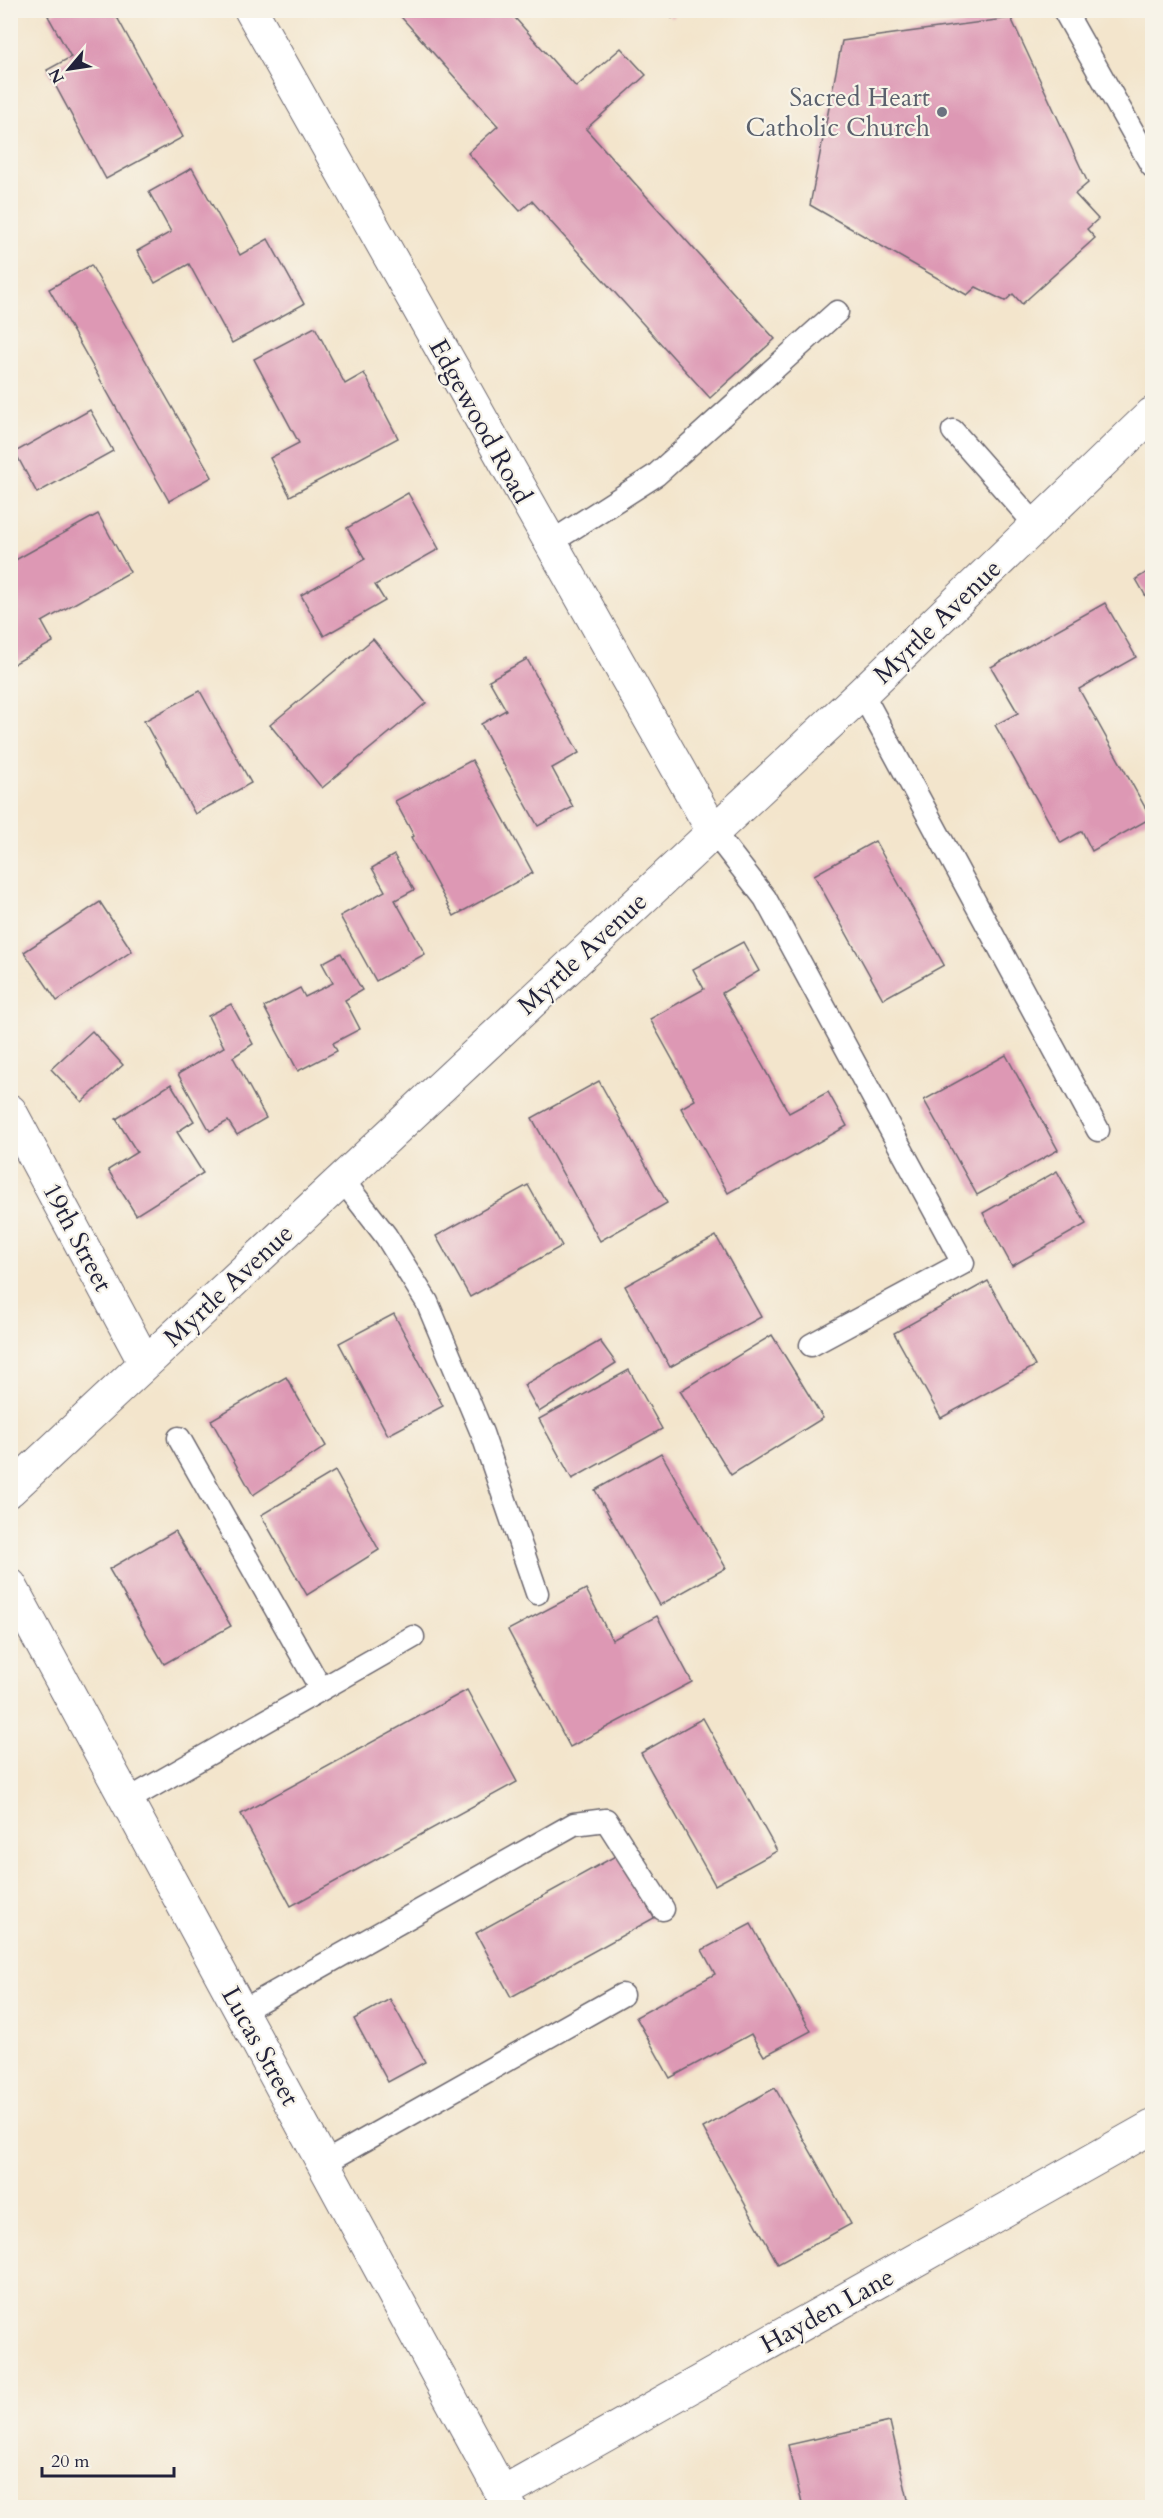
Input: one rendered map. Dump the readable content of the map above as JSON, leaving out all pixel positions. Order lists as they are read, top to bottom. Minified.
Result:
{"streets":{"street":["Edgewood Road","Myrtle Avenue","19th Street","Lucas Street","Hayden Lane"]},"crossings":[["Edgewood Road","Myrtle Avenue"],["Myrtle Avenue","19th Street"],["Lucas Street","Hayden Lane"]],"places":["Sacred Heart Catholic Church"],"scale_bar":"20 m","north":"bottom left"}
